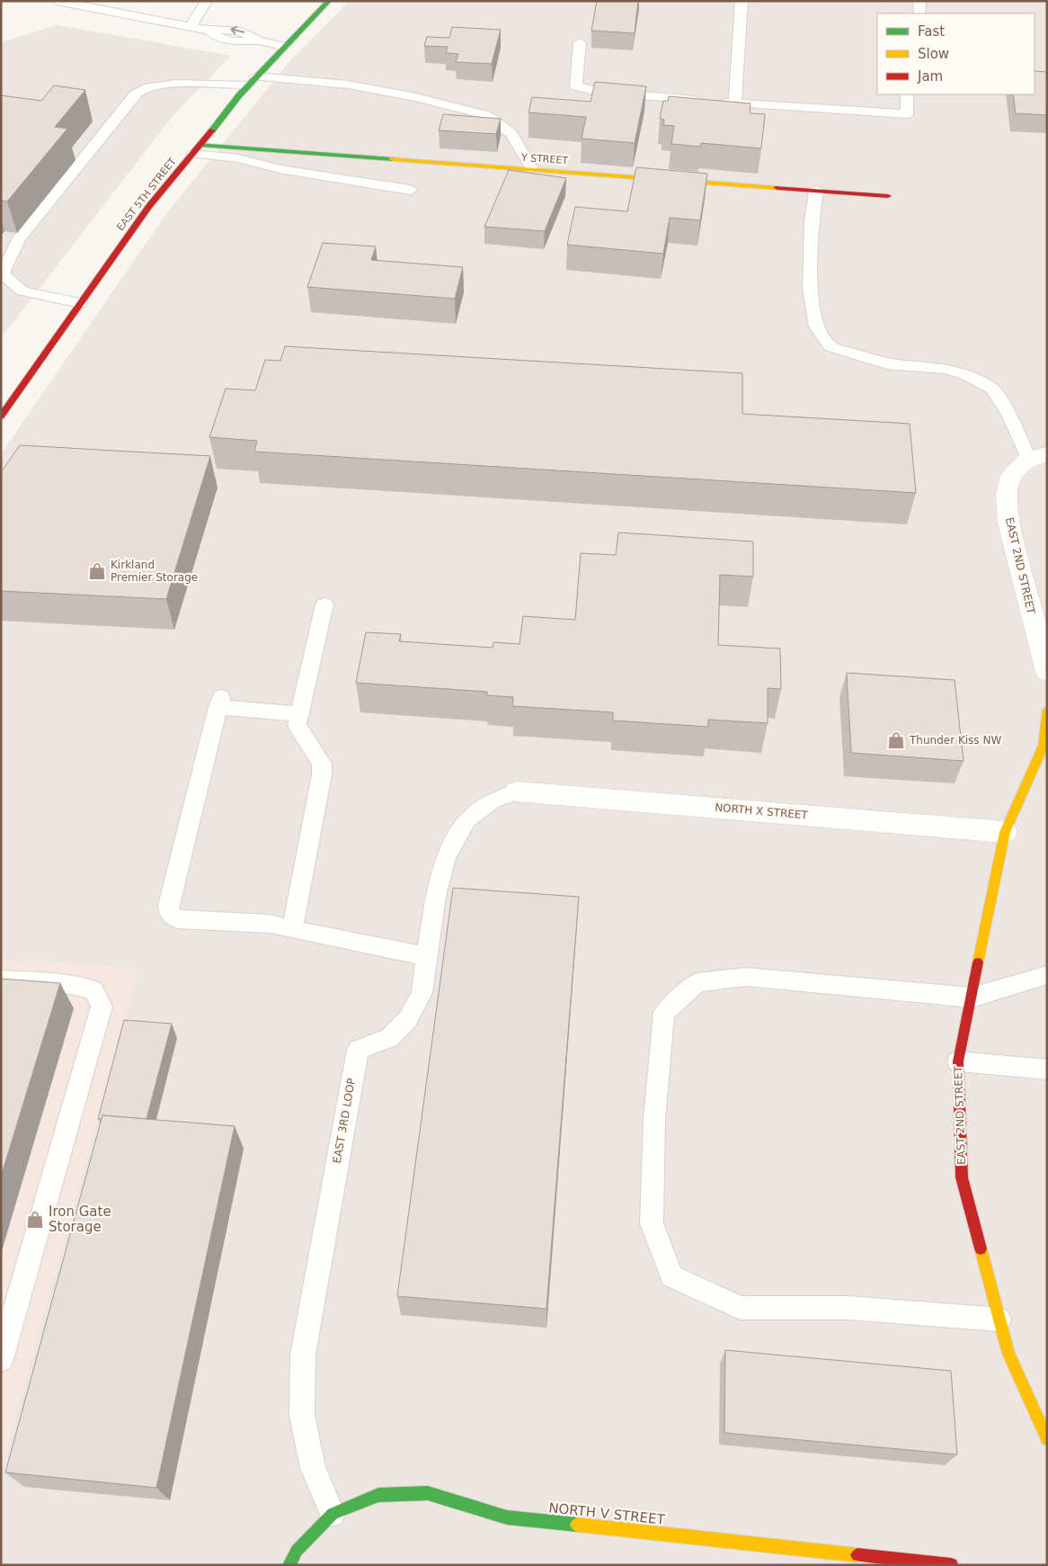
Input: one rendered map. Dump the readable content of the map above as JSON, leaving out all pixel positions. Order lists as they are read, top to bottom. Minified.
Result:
{"streets":{"street":["Y STREET","EAST 5TH STREET","EAST 2ND STREET","NORTH X STREET","NORTH V STREET"],"lane":["EAST 3RD LOOP"]},"crossings":[["Y STREET","EAST 5TH STREET"],["EAST 2ND STREET","NORTH X STREET"],["NORTH X STREET","EAST 3RD LOOP"],["EAST 3RD LOOP","NORTH V STREET"]],"places":{"shop":["Kirkland Premier Storage","Thunder Kiss NW","Iron Gate Storage"]},"legend":["Fast","Slow","Jam"]}
